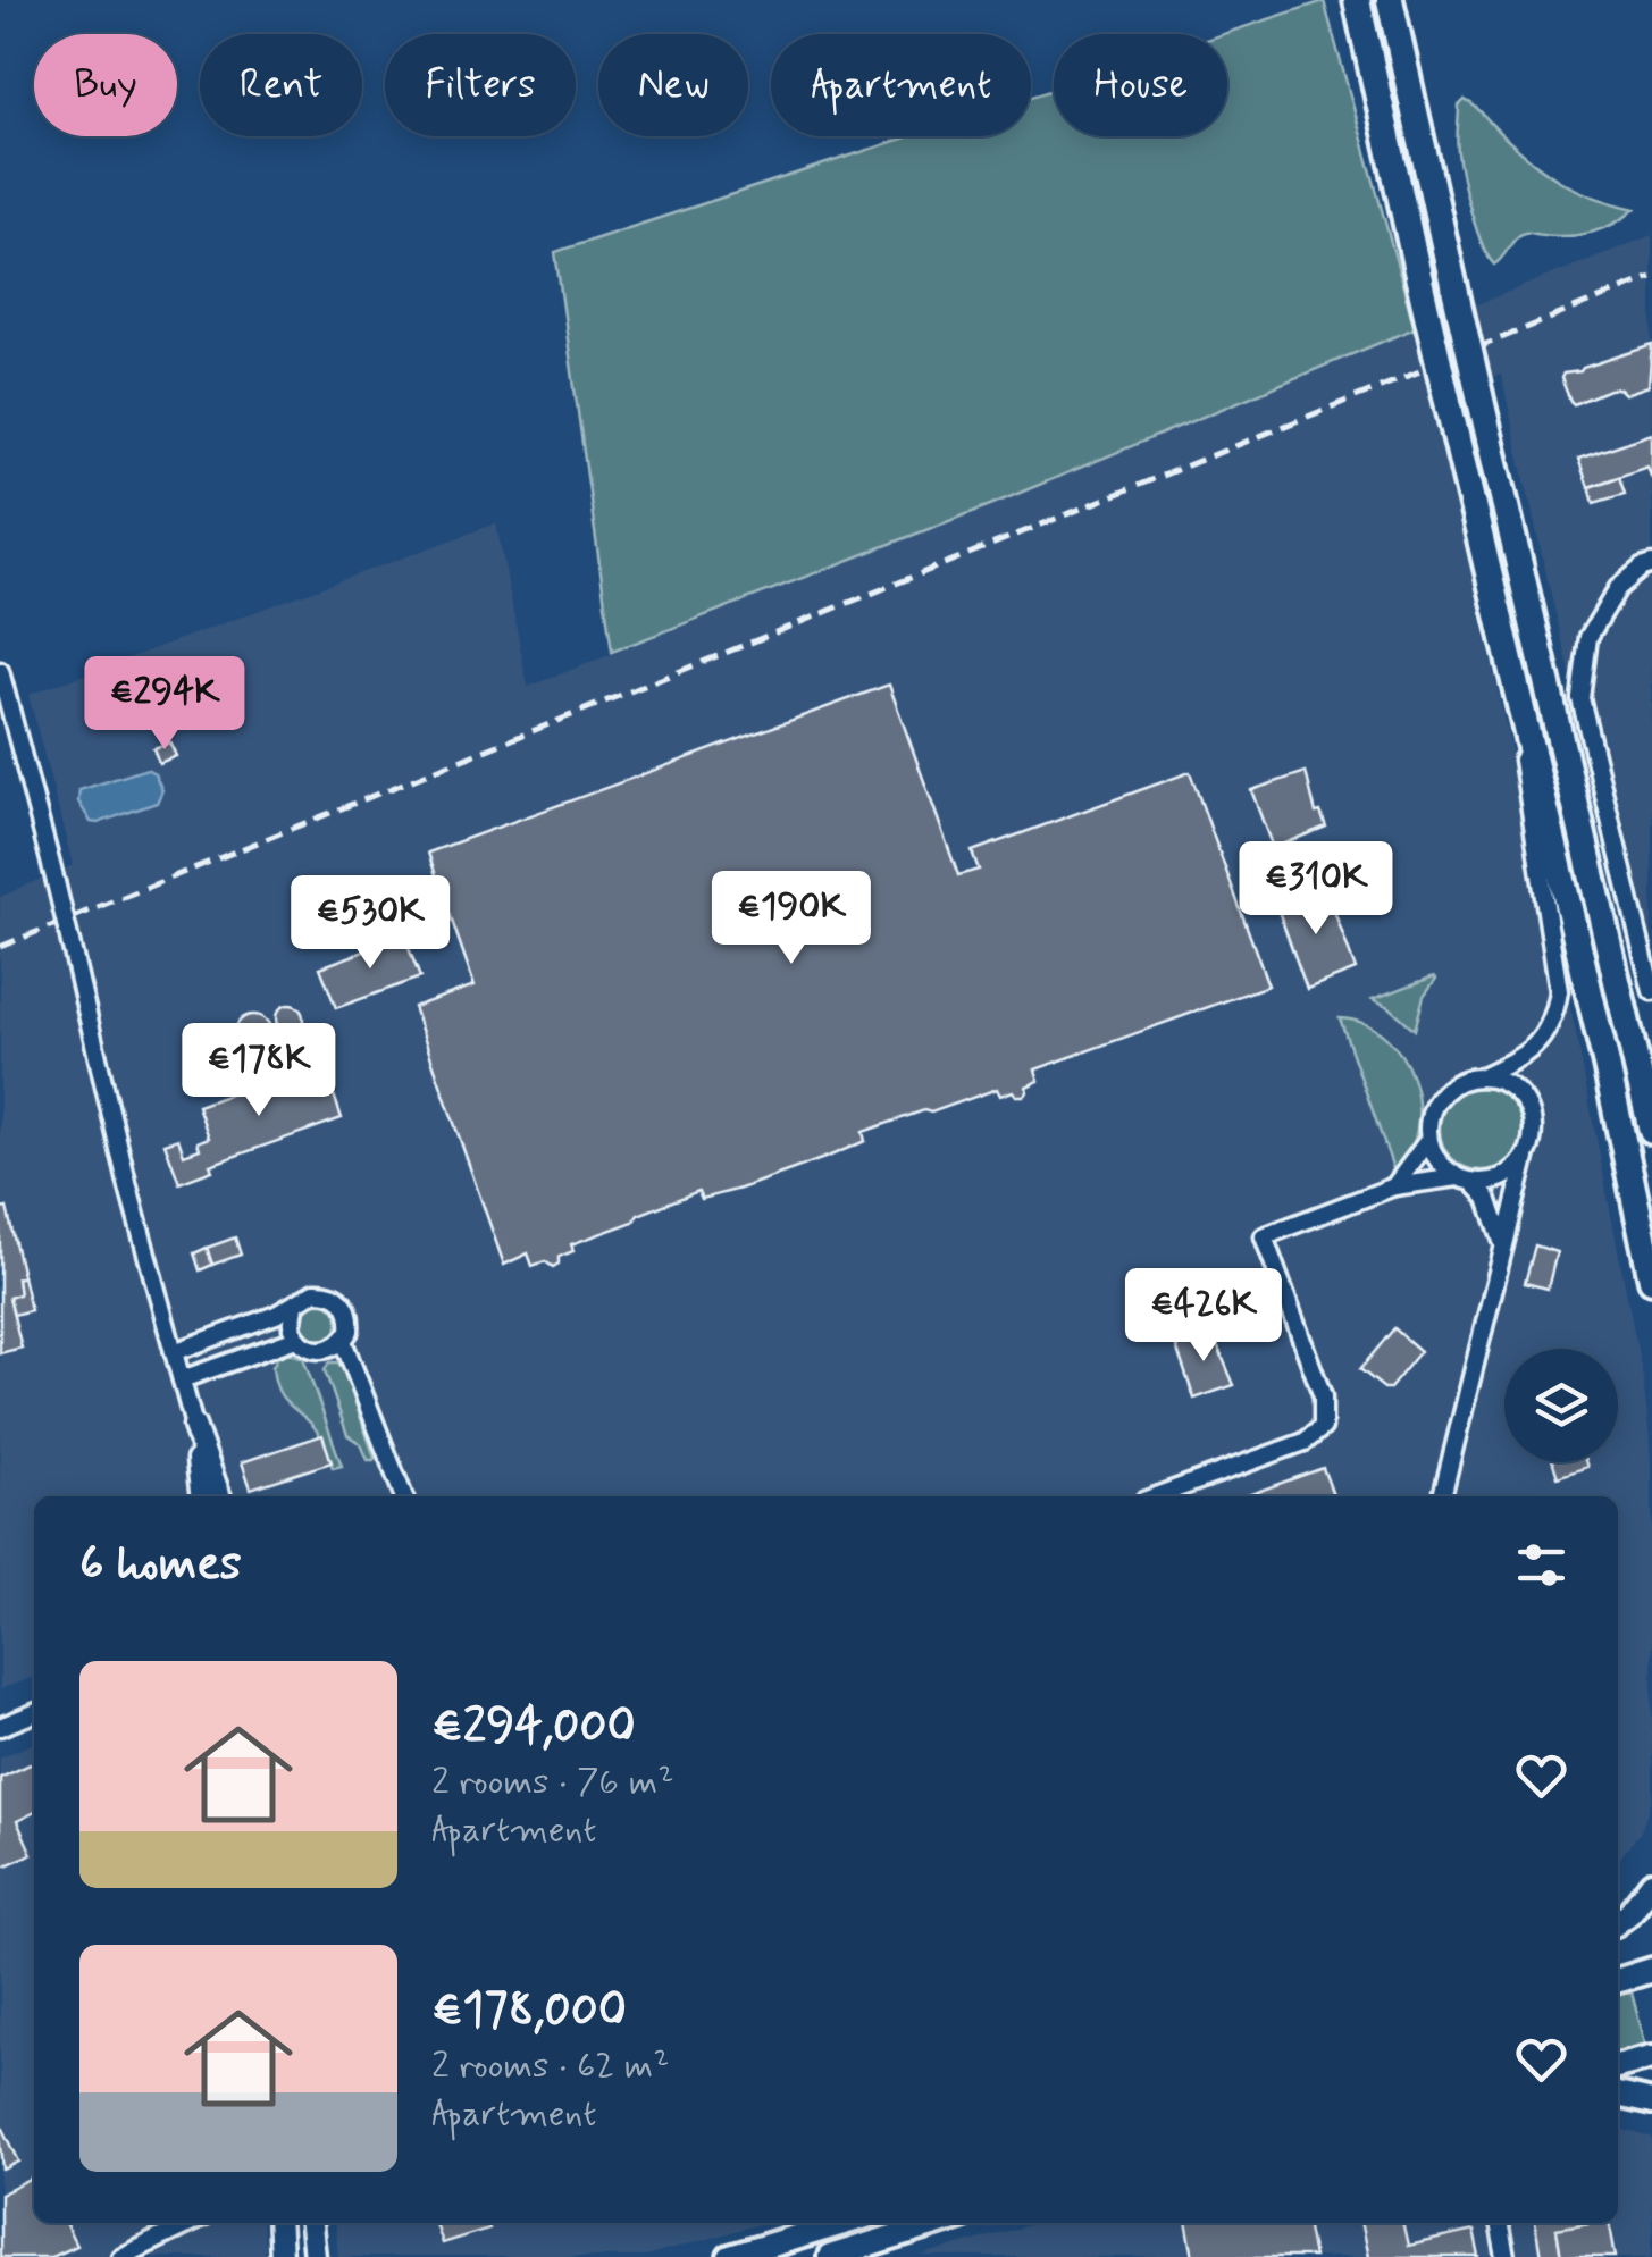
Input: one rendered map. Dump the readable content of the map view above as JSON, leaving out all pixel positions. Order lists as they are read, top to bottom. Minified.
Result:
{"page":{"chip":["Buy","Rent","Filters","New","Apartment","House"],"price":["€294K","€310K","€190K","€530K","€178K","€426K"],"heading":"6 homes","list":[{"name":"€294,000","note":"2 rooms · 76 m² · Apartment"},{"name":"€178,000","note":"2 rooms · 62 m² · Apartment"}]}}
